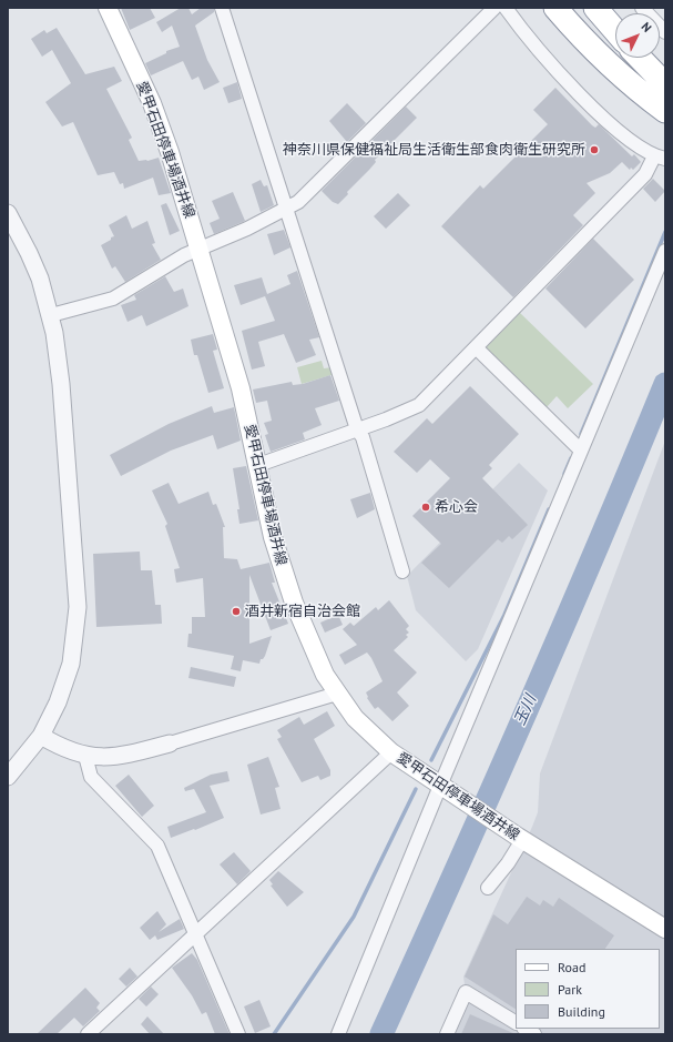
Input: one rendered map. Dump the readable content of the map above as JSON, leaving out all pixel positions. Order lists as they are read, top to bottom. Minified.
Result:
{"streets":{"main road":["愛甲石田停車場酒井線"]},"water":["玉川"],"places":["神奈川県保健福祉局生活衛生部食肉衛生研究所","希心会","酒井新宿自治会館"],"legend":["Road","Park","Building"],"north":"top right"}
